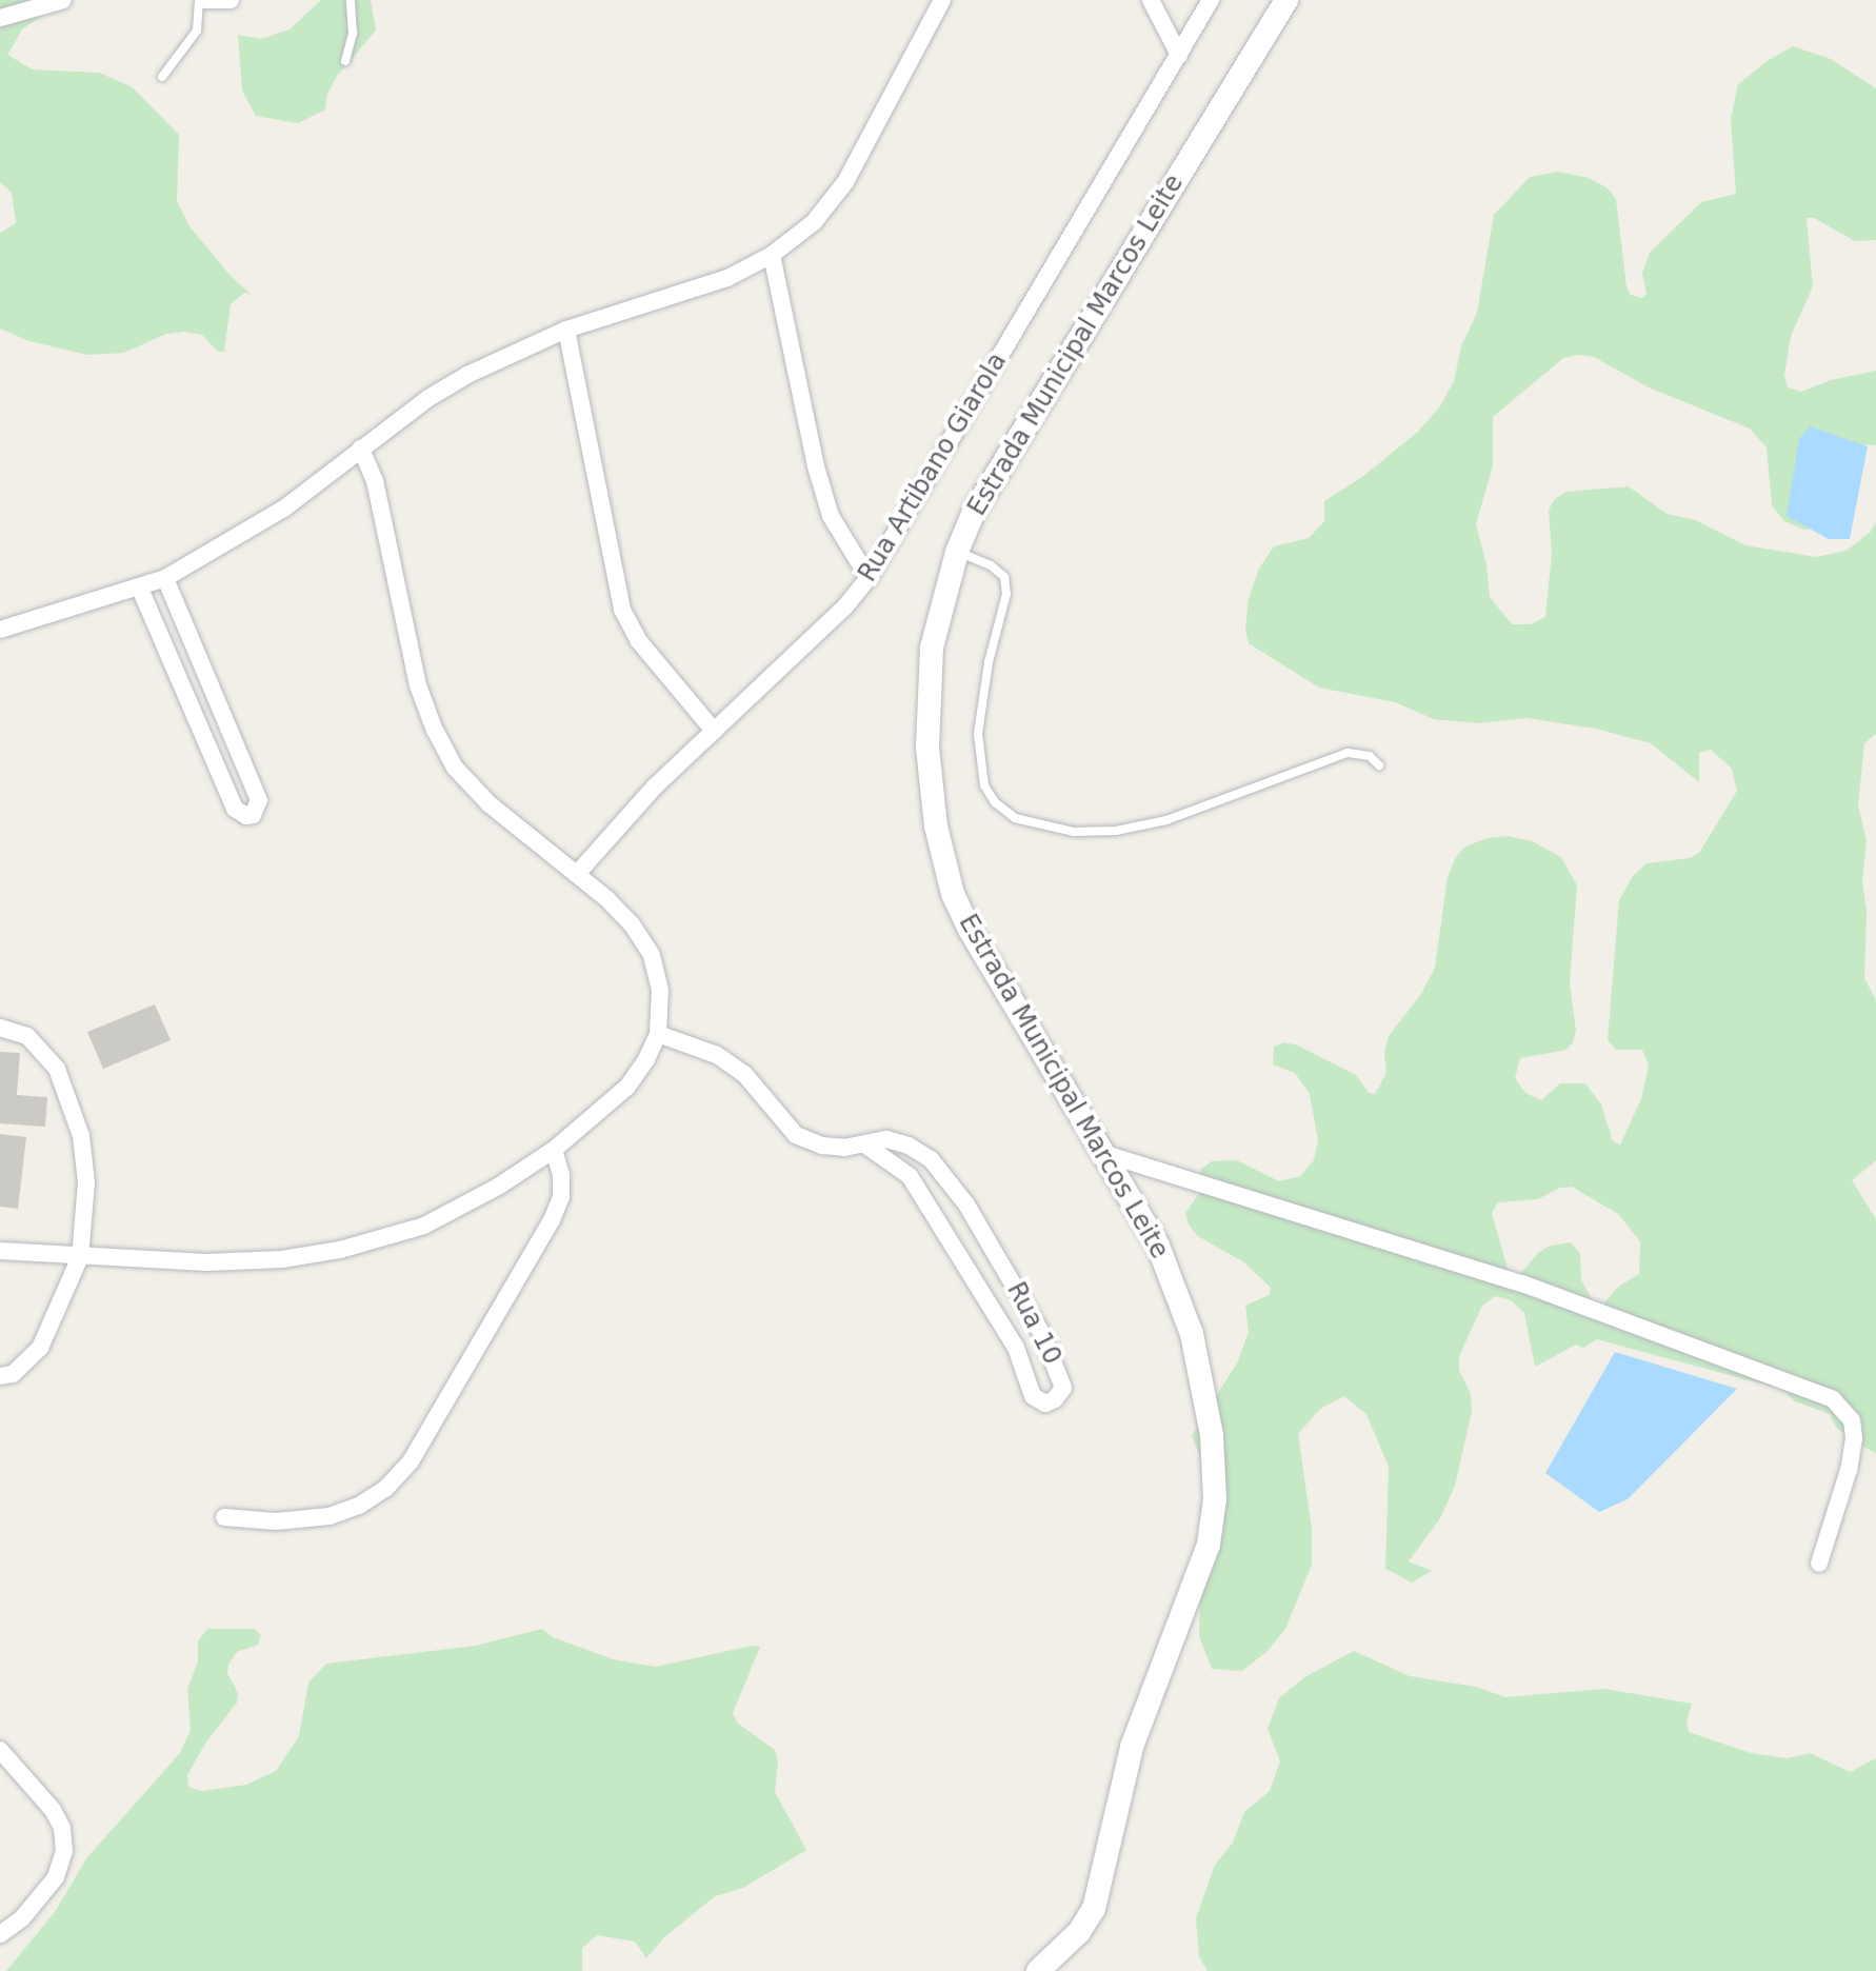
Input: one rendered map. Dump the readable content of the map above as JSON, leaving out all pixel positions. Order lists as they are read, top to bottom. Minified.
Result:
{"streets":{"street":["Estrada Municipal Marcos Leite","Rua Artibano Giarola","Rua 10"]}}
